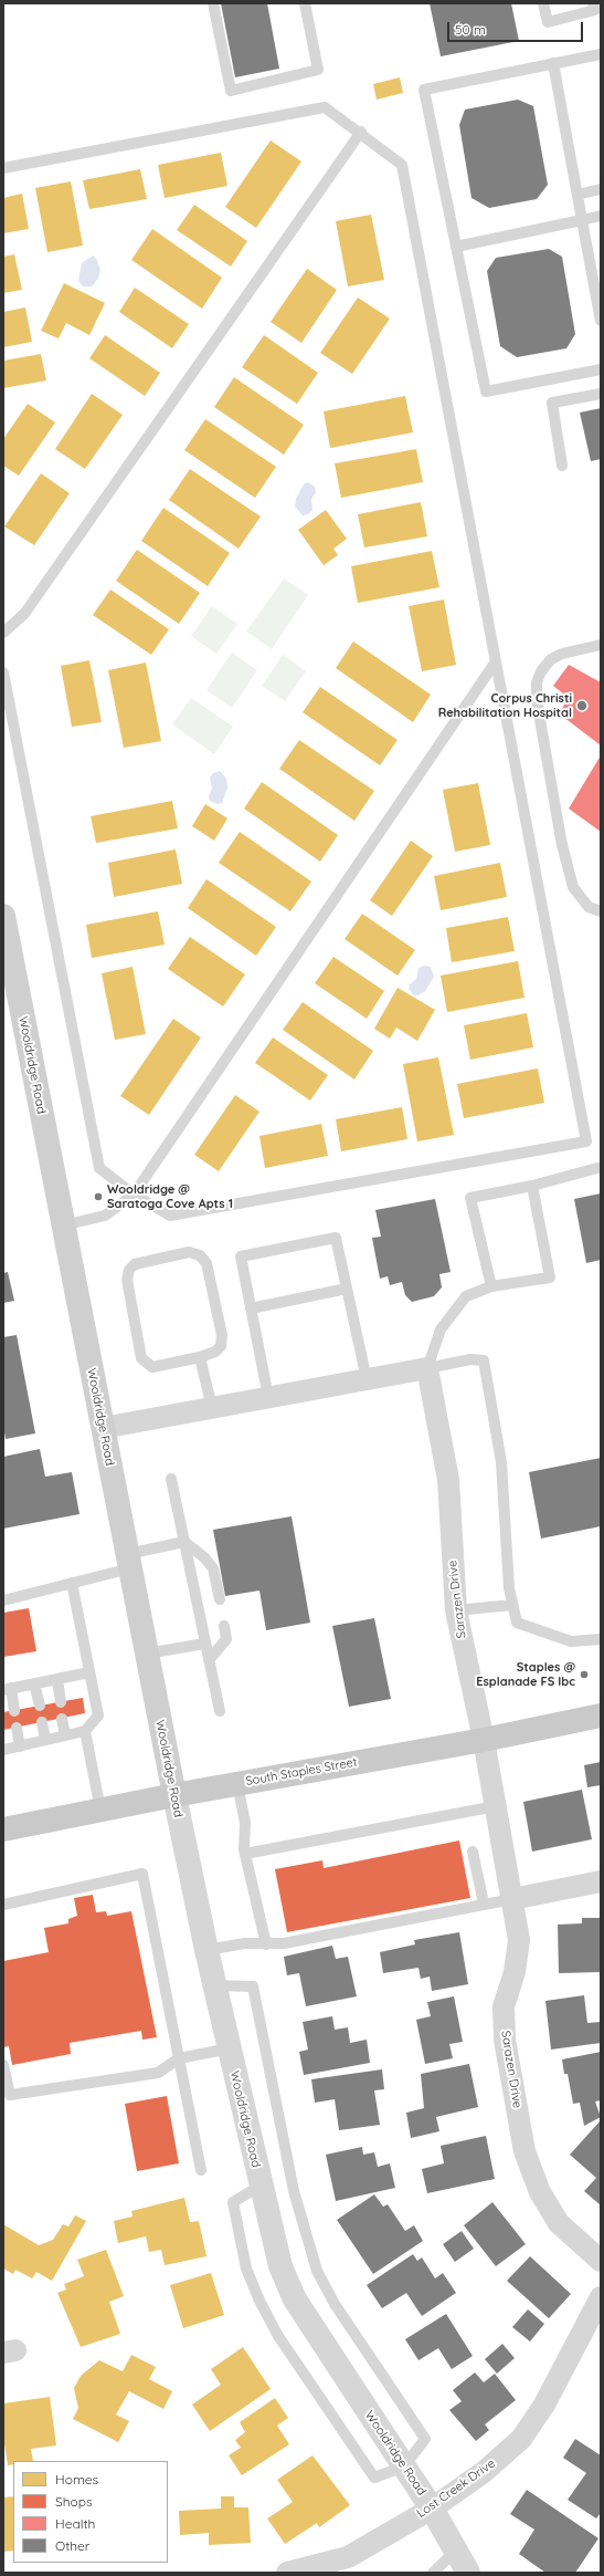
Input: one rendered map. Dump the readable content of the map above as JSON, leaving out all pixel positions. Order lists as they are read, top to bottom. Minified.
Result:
{"streets":{"main road":["Wooldridge Road","South Staples Street"],"street":["Sarazen Drive","Lost Creek Drive"]},"crossings":[["Wooldridge Road","South Staples Street"],["Wooldridge Road","Lost Creek Drive"],["Sarazen Drive","South Staples Street"]],"places":["Corpus Christi Rehabilitation Hospital","Wooldridge @ Saratoga Cove Apts 1","Staples @ Esplanade FS Ibc"],"legend":["Homes","Shops","Health","Other"],"scale_bar":"50 m"}
